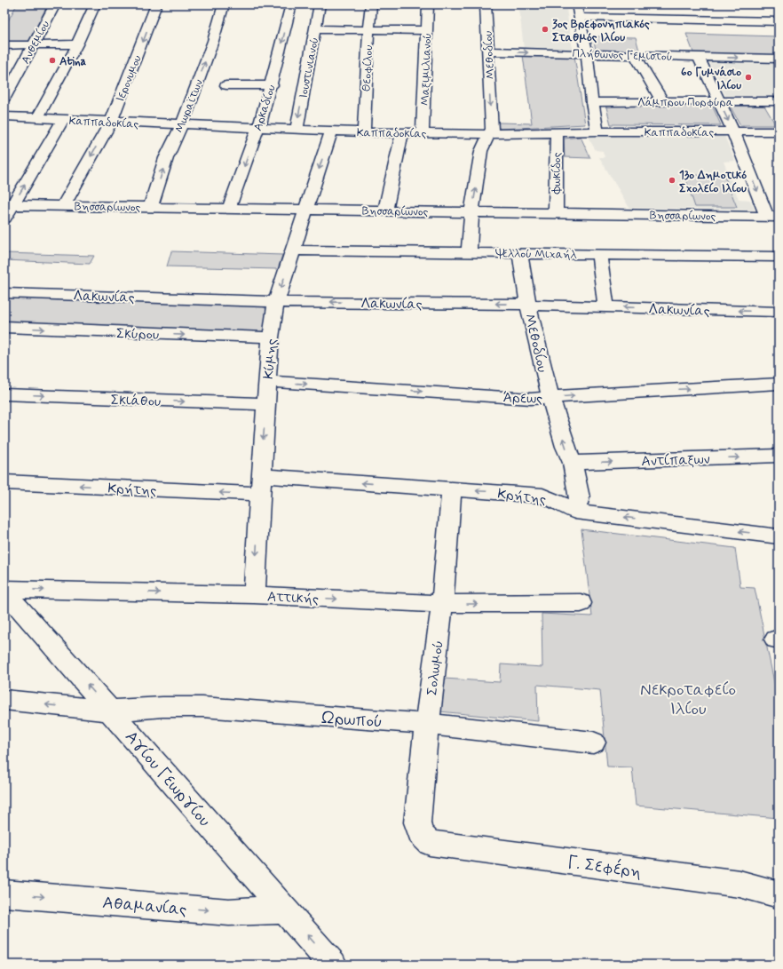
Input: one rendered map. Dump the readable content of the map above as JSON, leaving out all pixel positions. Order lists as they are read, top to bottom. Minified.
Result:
{"streets":{"street":["Ανθεμίου","Πλήθωνος Γεμιστού","Μεθοδίου","Ιουστινιανού","Θεοφίλου","Μαξιμιλιανού","Ιερονυμου","Λάμπρου Πορφύρα","Μωραϊτων","Αρκαδίου","Καππαδοκίας","Φωκίδος","Βησσαρίωνος","Ψελλού Μιχαήλ","Λακωνίας","Σκύρου","Κύμης","Άρεως","Σκιάθου","Αντίπαξων","Κρήτης","Αττικής","Σολωμού","Ωρωπού","Αγίου Γεωργίου","Γ. Σεφέρη","Αθαμανίας"]},"crossings":[["Πλήθωνος Γεμιστού","Μεθοδίου"],["Μεθοδίου","Καππαδοκίας"],["Μεθοδίου","Βησσαρίωνος"],["Μεθοδίου","Ψελλού Μιχαήλ"],["Μεθοδίου","Λακωνίας"],["Μεθοδίου","Άρεως"],["Μεθοδίου","Αντίπαξων"],["Μεθοδίου","Κρήτης"],["Ιουστινιανού","Καππαδοκίας"],["Θεοφίλου","Καππαδοκίας"],["Μαξιμιλιανού","Καππαδοκίας"],["Ιερονυμου","Καππαδοκίας"],["Ιερονυμου","Βησσαρίωνος"],["Μωραϊτων","Καππαδοκίας"],["Μωραϊτων","Βησσαρίωνος"],["Αρκαδίου","Καππαδοκίας"],["Αρκαδίου","Βησσαρίωνος"],["Καππαδοκίας","Φωκίδος"],["Καππαδοκίας","Κύμης"],["Φωκίδος","Βησσαρίωνος"],["Βησσαρίωνος","Κύμης"],["Ψελλού Μιχαήλ","Κύμης"],["Λακωνίας","Κύμης"],["Σκύρου","Κύμης"],["Κύμης","Άρεως"],["Κύμης","Σκιάθου"],["Κύμης","Κρήτης"],["Κύμης","Αττικής"],["Κρήτης","Σολωμού"],["Αττικής","Σολωμού"],["Αττικής","Αγίου Γεωργίου"],["Σολωμού","Ωρωπού"],["Σολωμού","Γ. Σεφέρη"],["Ωρωπού","Αγίου Γεωργίου"],["Αγίου Γεωργίου","Αθαμανίας"]],"one_way":["Ιουστινιανού","Αρκαδίου","Λακωνίας","Σκύρου","Κύμης","Άρεως","Σκιάθου","Αντίπαξων","Κρήτης","Αττικής","Αγίου Γεωργίου","Αθαμανίας"],"parks":["Νεκροταφείο Ιλίου"],"places":["3ος Βρεφονηπιακός Σταθμός Ιλίου","Atina","6ο Γυμνάσιο Ιλίου","13ο Δημοτικό Σχολείο Ιλίου"]}
